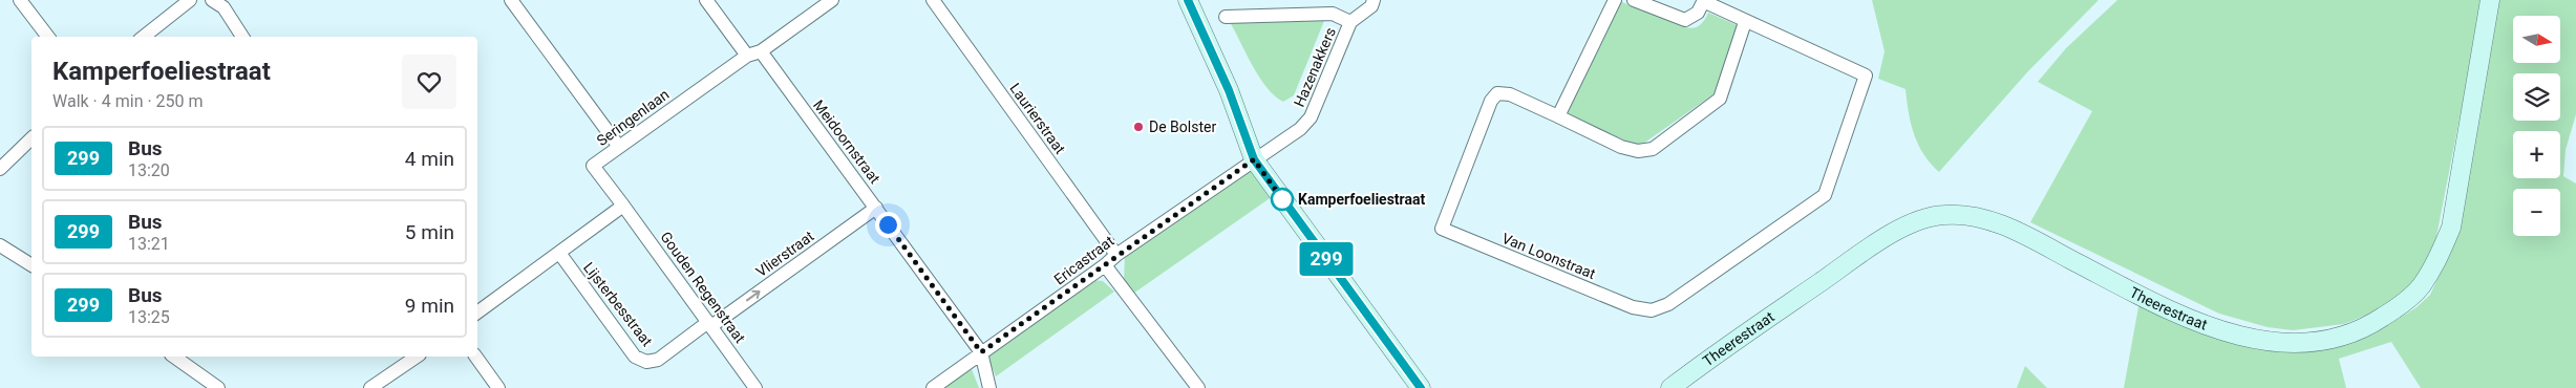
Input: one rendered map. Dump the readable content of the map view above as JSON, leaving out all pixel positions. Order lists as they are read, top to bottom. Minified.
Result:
{"streets":{"main road":["Theerestraat"],"street":["Hazenakkers","Seringenlaan","Laurierstraat","Meidoornstraat","Vlierstraat","Van Loonstraat","Ericastraat","Gouden Regenstraat","Lijsterbesstraat"]},"crossings":[["Hazenakkers","Ericastraat"],["Seringenlaan","Meidoornstraat"],["Seringenlaan","Gouden Regenstraat"],["Laurierstraat","Ericastraat"],["Meidoornstraat","Vlierstraat"],["Meidoornstraat","Ericastraat"],["Vlierstraat","Gouden Regenstraat"],["Vlierstraat","Lijsterbesstraat"],["Gouden Regenstraat","Lijsterbesstraat"]],"one_way":["Vlierstraat"],"places":["De Bolster","Kamperfoeliestraat"],"lines":["bus line 299"],"north":"right","page":{"on_map":"299","map_buttons":["+","−"],"heading":["Kamperfoeliestraat","Walk · 4 min · 250 m"],"list":[{"mark":"299","name":"Bus","note":"13:20","value":"4 min"},{"mark":"299","name":"Bus","note":"13:21","value":"5 min"},{"mark":"299","name":"Bus","note":"13:25","value":"9 min"}]}}
